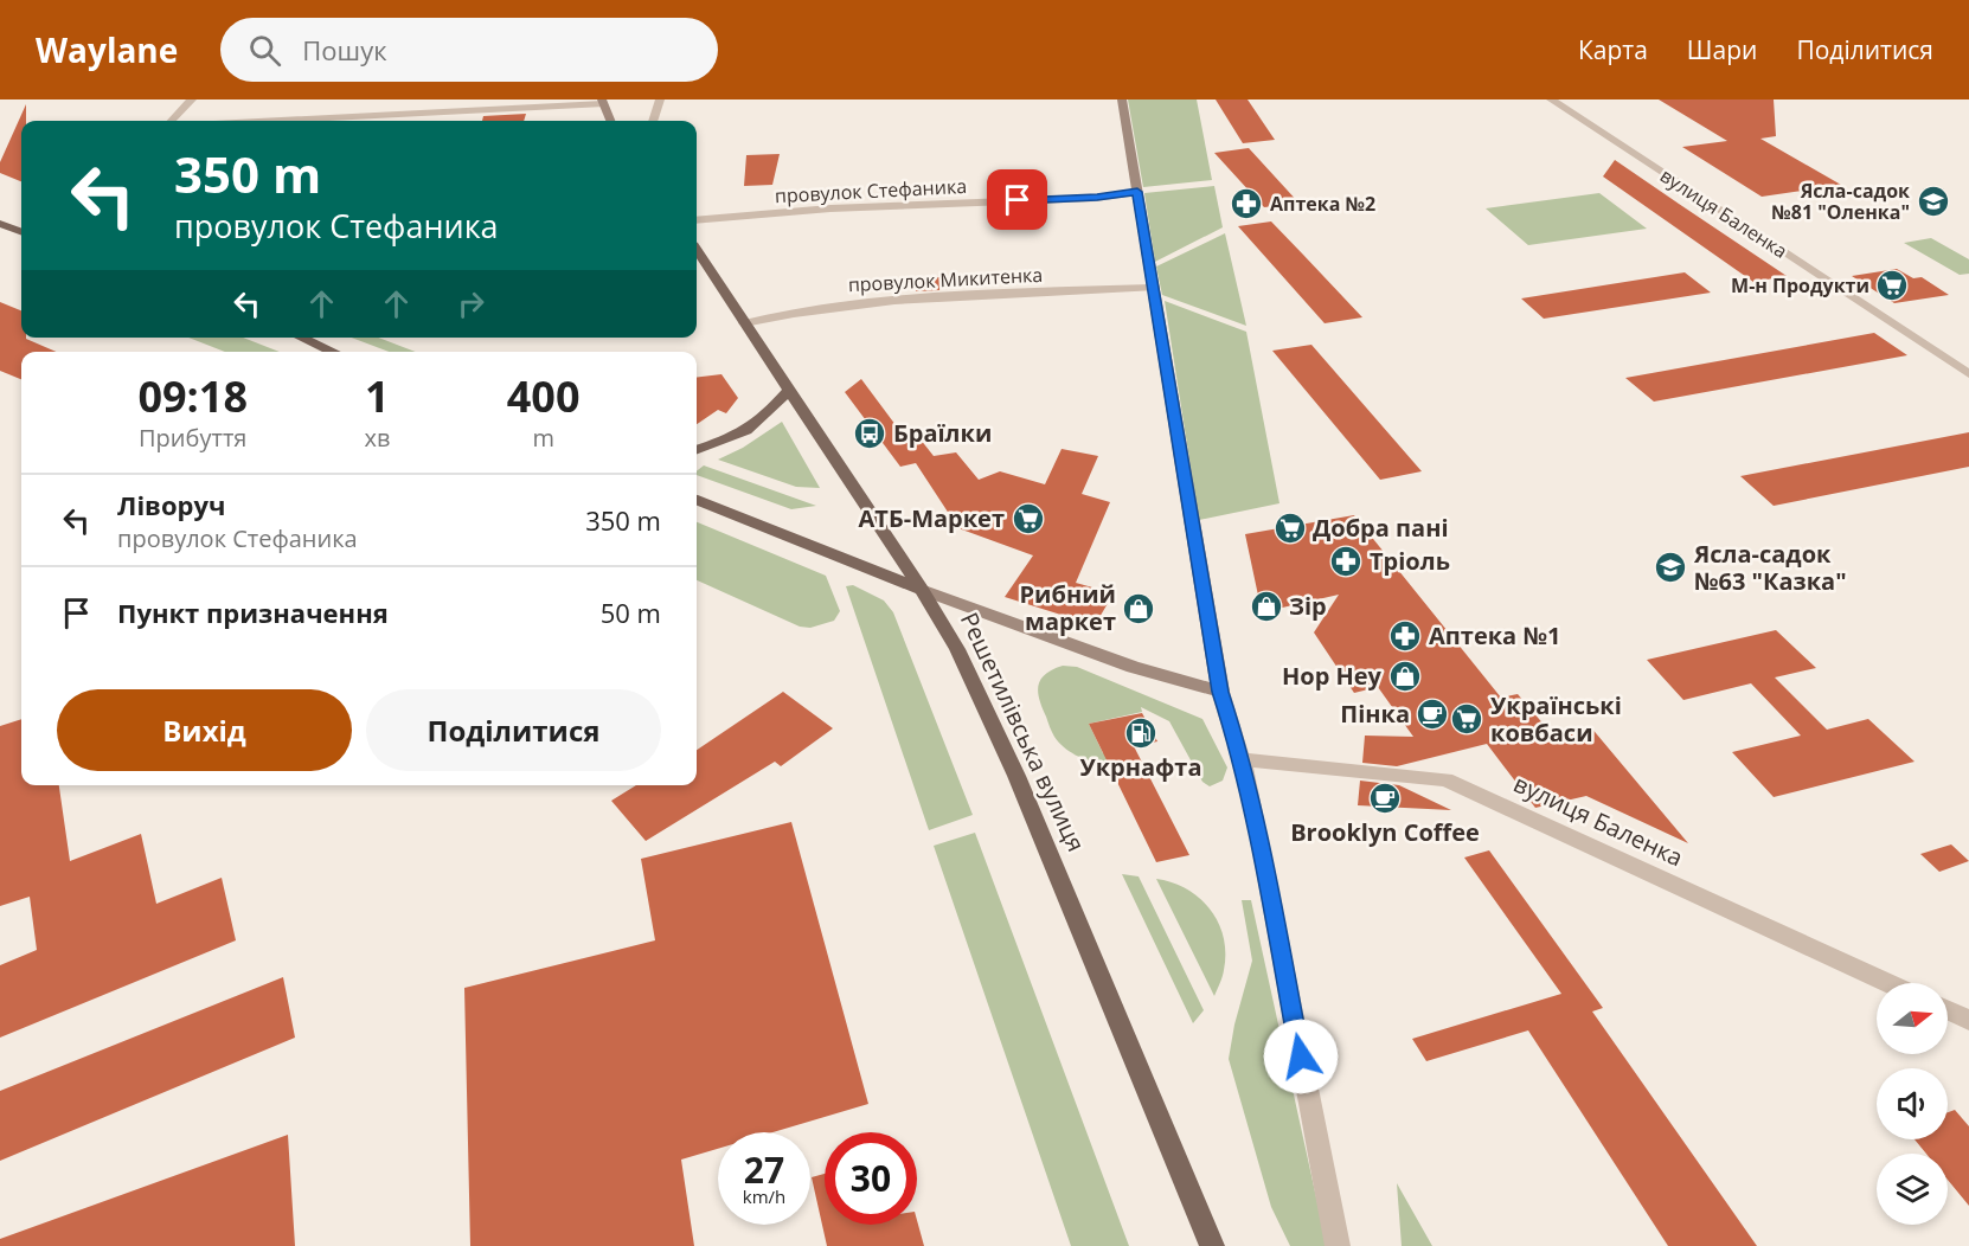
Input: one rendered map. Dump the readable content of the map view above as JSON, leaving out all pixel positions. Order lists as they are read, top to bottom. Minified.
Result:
{"streets":{"main road":["Решетилівська вулиця"],"street":["провулок Стефаника","вулиця Баленка","провулок Микитенка"]},"crossings":[["провулок Микитенка","Решетилівська вулиця"]],"places":{"school or university":["Ясла-садок №81 \"Оленка\"","Ясла-садок №63 \"Казка\""],"pharmacy":["Аптека №2","Тріоль","Аптека №1"],"supermarket":["М-н Продукти","АТБ-Маркет","Добра пані","Українські ковбаси"],"bus stop":["Браїлки"],"shop":["Зір","Рибний маркет","Hop Hey"],"cafe":["Пінка","Brooklyn Coffee"],"fuel station":["Укрнафта"]},"north":"right","page":{"header":"Waylane","search":"Пошук","nav":["Карта","Шари","Поділитися"],"turn":["350 m","провулок Стефаника"],"eta":["09:18","Прибуття","1","хв","400","m"],"list":[{"name":"Ліворуч","note":"провулок Стефаника","value":"350 m"},{"name":"Пункт призначення","value":"50 m"}],"buttons":["Вихід","Поділитися"],"speed":"27 km/h","limit":"30"}}
